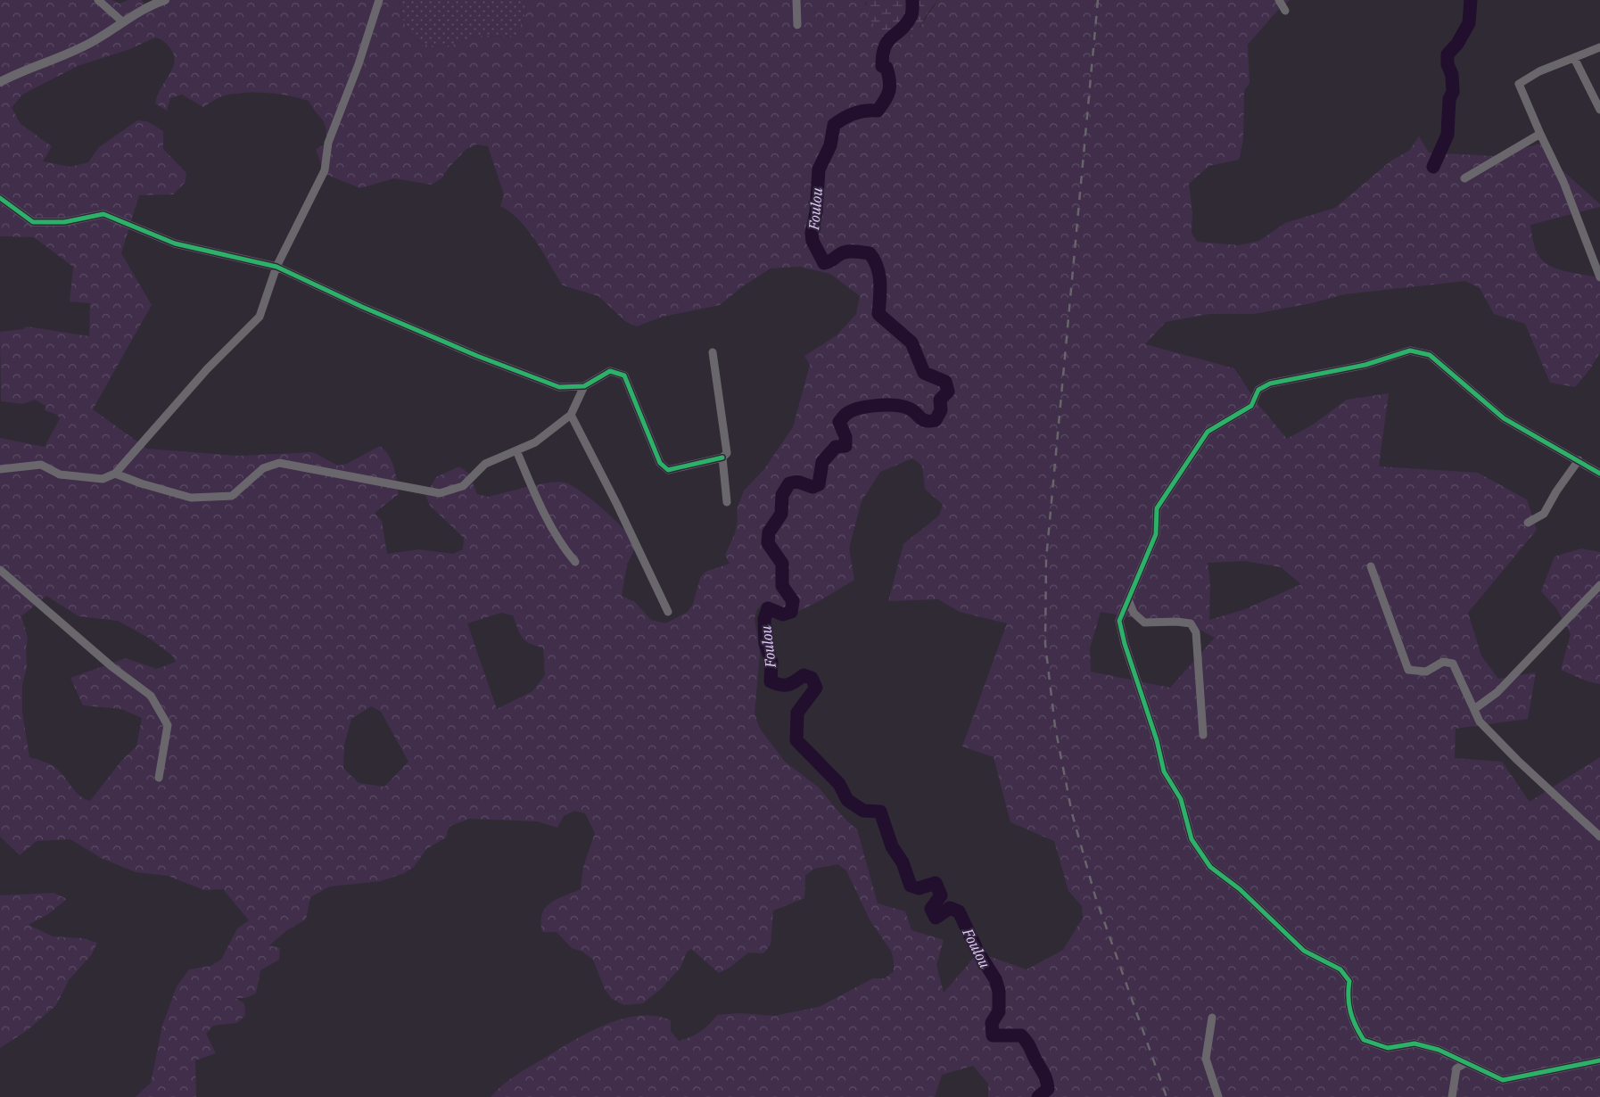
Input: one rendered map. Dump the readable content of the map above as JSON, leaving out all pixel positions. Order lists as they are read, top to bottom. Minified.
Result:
{"water":["Foulou"]}
